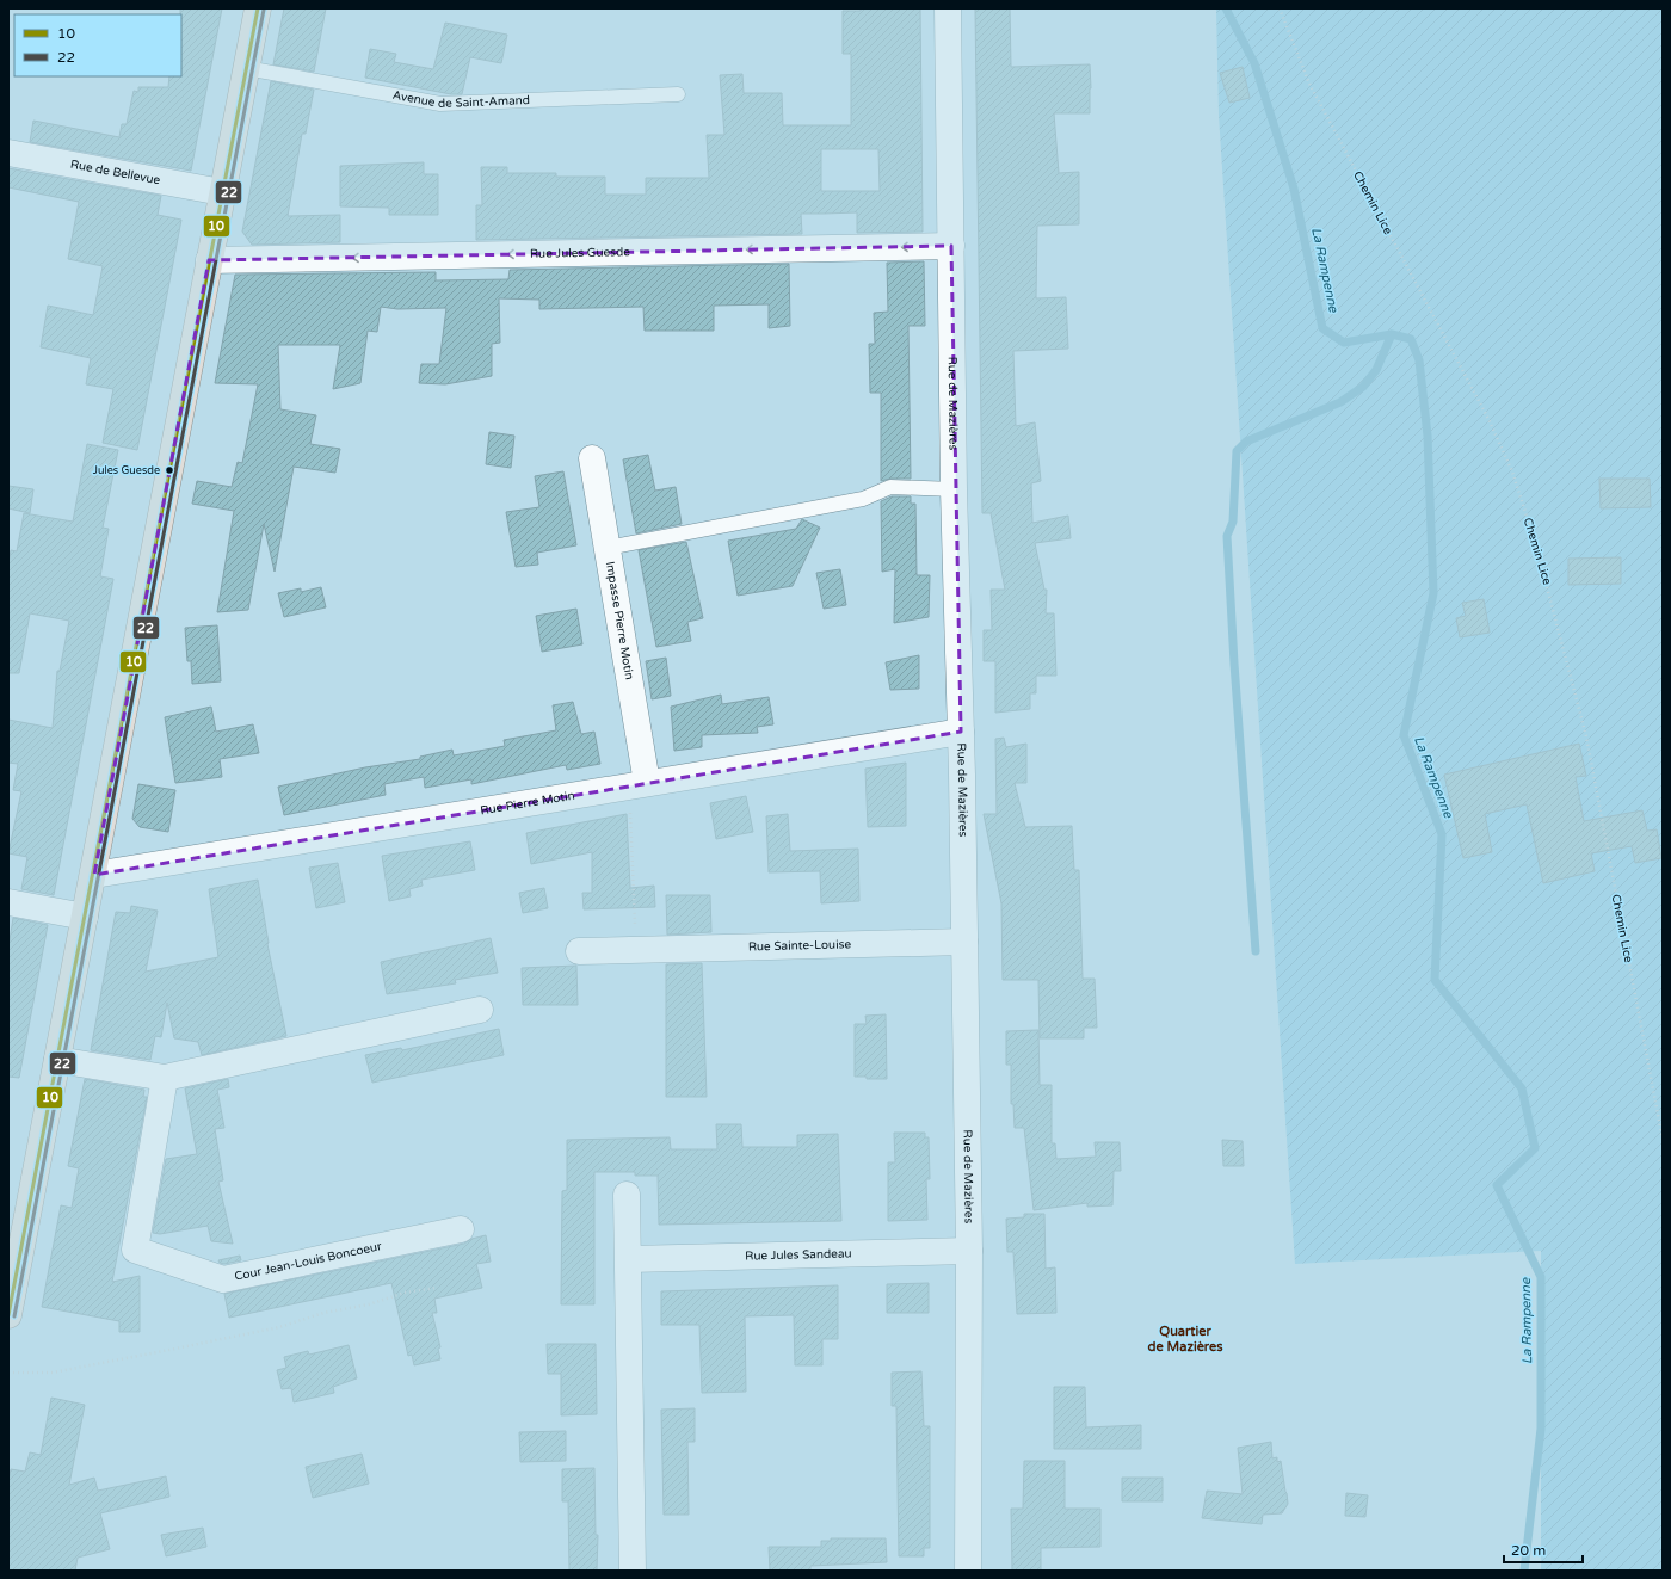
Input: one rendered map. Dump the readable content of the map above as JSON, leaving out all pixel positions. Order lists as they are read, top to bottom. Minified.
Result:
{"streets":{"street":["Rue de Bellevue","Rue Jules Guesde","Rue de Mazières","Impasse Pierre Motin","Rue Pierre Motin","Rue Sainte-Louise","Rue Jules Sandeau","Cour Jean-Louis Boncoeur"],"lane":["Avenue de Saint-Amand"],"path":["Chemin Lice"]},"crossings":[["Rue Jules Guesde","Rue de Mazières"],["Rue de Mazières","Rue Pierre Motin"],["Rue de Mazières","Rue Sainte-Louise"],["Rue de Mazières","Rue Jules Sandeau"],["Impasse Pierre Motin","Rue Pierre Motin"]],"one_way":["Rue Jules Guesde"],"districts":["Quartier de Mazières"],"water":["La Rampenne"],"places":["Jules Guesde"],"lines":["transit line 10","transit line 22"],"legend":["10","22"],"scale_bar":"20 m"}
